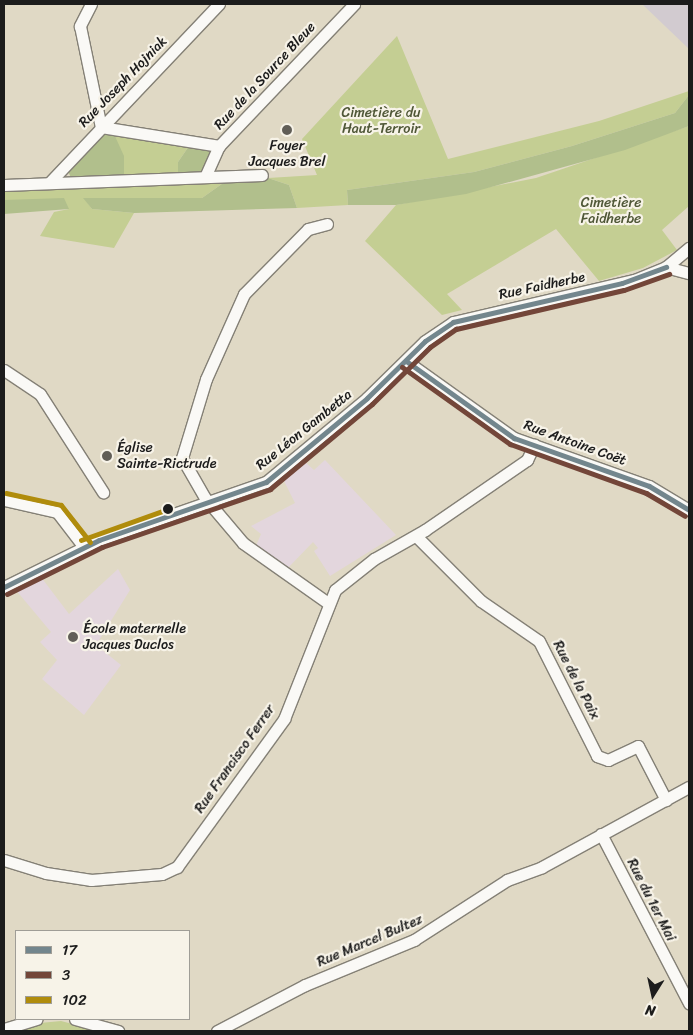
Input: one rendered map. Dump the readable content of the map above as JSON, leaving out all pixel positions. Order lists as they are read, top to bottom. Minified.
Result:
{"streets":{"street":["Rue de la Source Bleue","Rue Joseph Hojniak","Rue Faidherbe","Rue Léon Gambetta","Rue Antoine Coët","Rue de la Paix","Rue Francisco Ferrer","Rue du 1er Mai","Rue Marcel Bultez"]},"crossings":[["Rue de la Source Bleue","Rue Joseph Hojniak"],["Rue Faidherbe","Rue Léon Gambetta"],["Rue Faidherbe","Rue Antoine Coët"],["Rue Léon Gambetta","Rue Antoine Coët"],["Rue Antoine Coët","Rue Francisco Ferrer"],["Rue de la Paix","Rue Francisco Ferrer"],["Rue de la Paix","Rue Marcel Bultez"],["Rue du 1er Mai","Rue Marcel Bultez"]],"parks":["Cimetière du Haut-Terroir","Cimetière Faidherbe"],"places":["Foyer Jacques Brel","Église Sainte-Rictrude","École maternelle Jacques Duclos"],"lines":["transit line 17","transit line 3","transit line 102"],"legend":["17","3","102"],"north":"bottom"}
